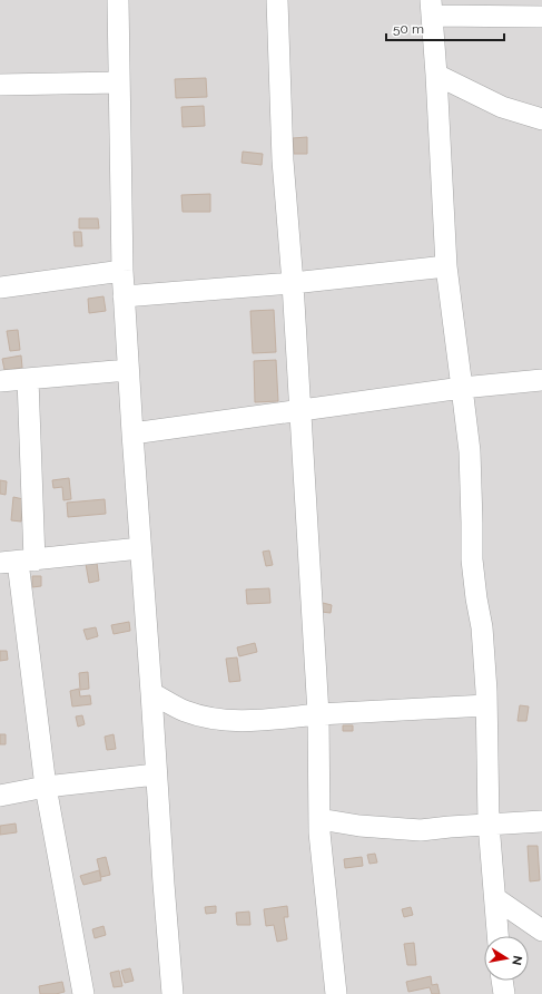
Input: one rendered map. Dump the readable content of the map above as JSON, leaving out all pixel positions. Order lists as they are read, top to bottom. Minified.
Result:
{"scale_bar":"50 m","north":"right"}
